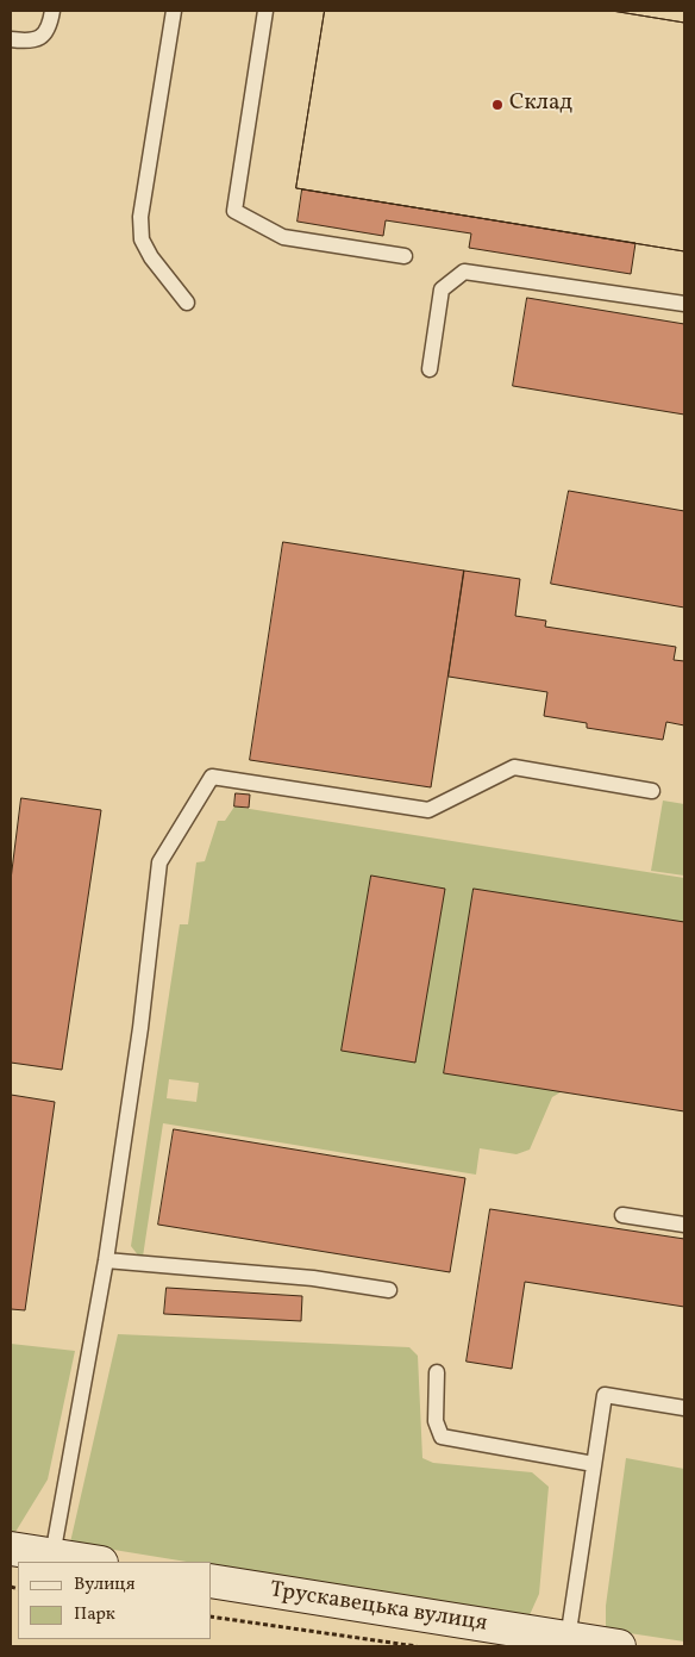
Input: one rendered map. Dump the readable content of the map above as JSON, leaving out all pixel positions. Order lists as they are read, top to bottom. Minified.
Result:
{"streets":{"street":["Трускавецька вулиця"]},"places":["Склад"],"legend":["Вулиця","Парк"]}
